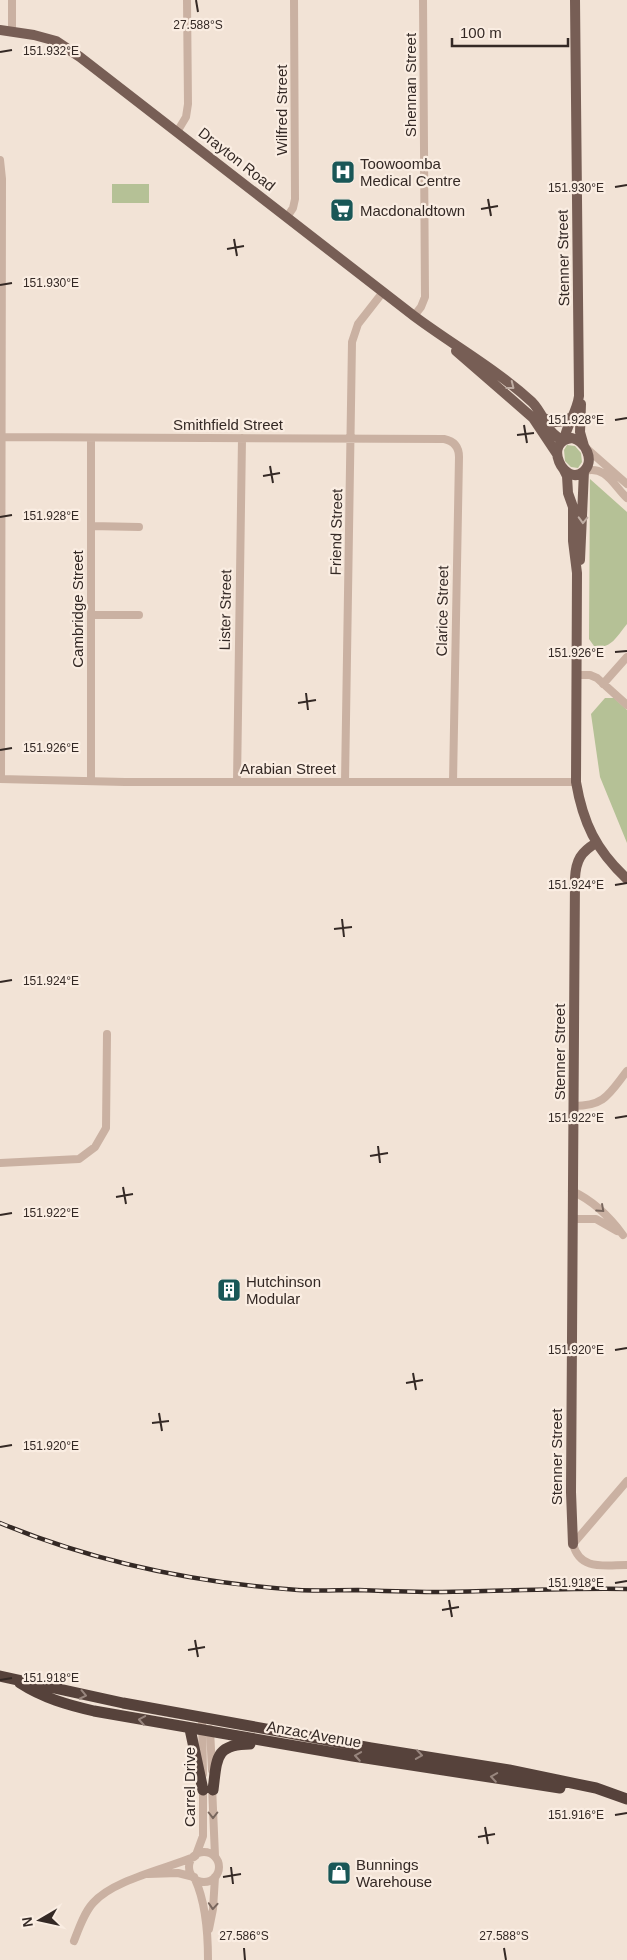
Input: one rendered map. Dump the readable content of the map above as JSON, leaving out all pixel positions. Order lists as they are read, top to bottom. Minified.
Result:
{"streets":{"highway":["Anzac Avenue"],"main road":["Drayton Road","Stenner Street"],"street":["Shennan Street","Wilfred Street","Smithfield Street","Friend Street","Cambridge Street","Lister Street","Clarice Street","Arabian Street","Carrel Drive"]},"crossings":[["Shennan Street","Drayton Road"],["Wilfred Street","Drayton Road"],["Drayton Road","Stenner Street"],["Drayton Road","Friend Street"],["Smithfield Street","Friend Street"],["Smithfield Street","Cambridge Street"],["Smithfield Street","Lister Street"],["Smithfield Street","Clarice Street"],["Friend Street","Arabian Street"],["Cambridge Street","Arabian Street"],["Lister Street","Arabian Street"],["Clarice Street","Arabian Street"],["Anzac Avenue","Carrel Drive"]],"places":{"hospital":["Toowoomba Medical Centre"],"supermarket":["Macdonaldtown"],"building":["Hutchinson Modular"],"shop":["Bunnings Warehouse"]},"scale_bar":"100 m","north":"left","coordinates":["27.588°S","151.932°E","151.930°E","151.928°E","151.926°E","151.924°E","151.922°E","151.920°E","151.918°E","151.916°E","27.586°S"]}
